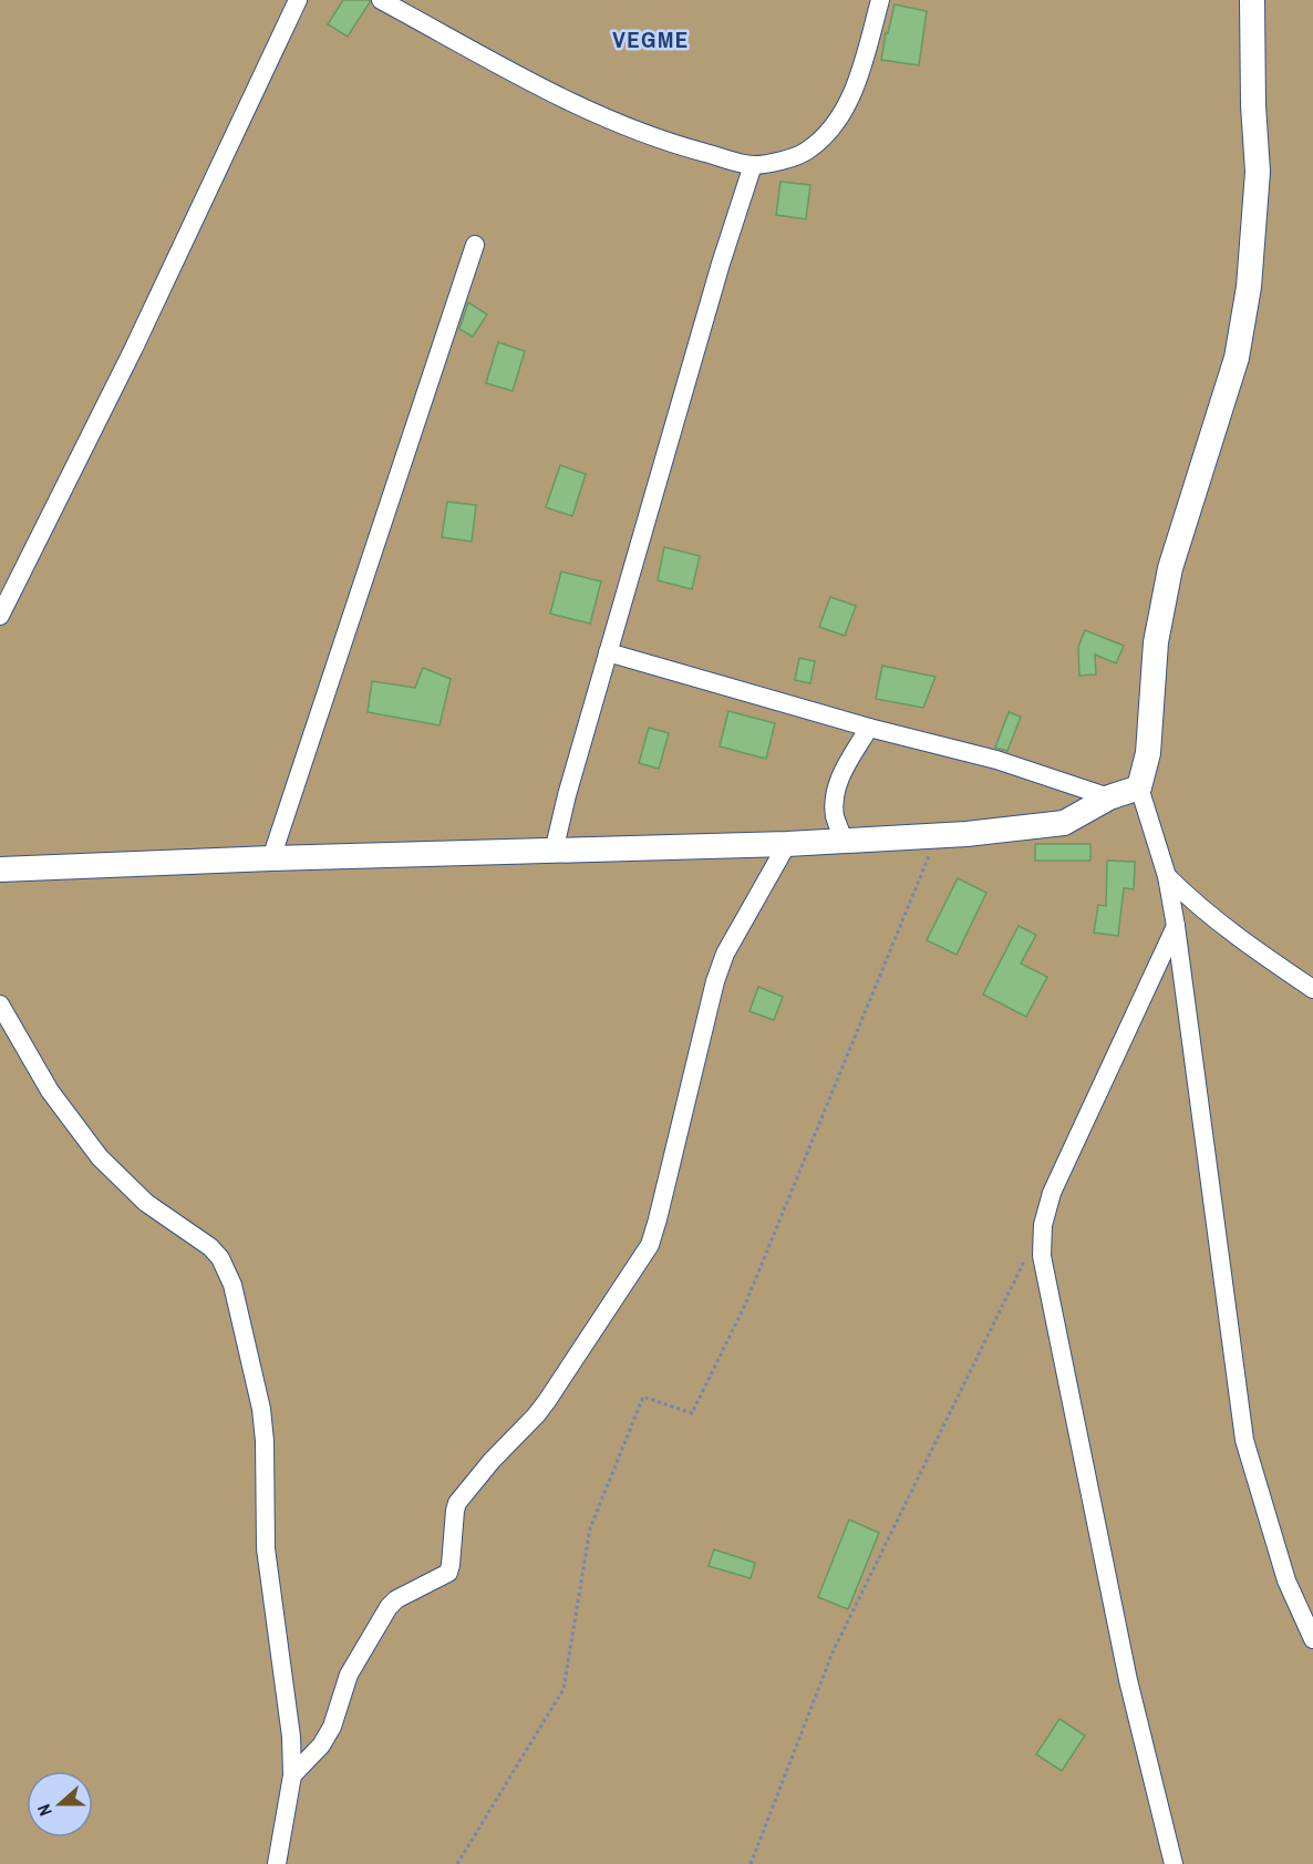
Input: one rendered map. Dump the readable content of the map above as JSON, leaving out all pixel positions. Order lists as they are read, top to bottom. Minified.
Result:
{"districts":["VEGME"],"north":"left"}
